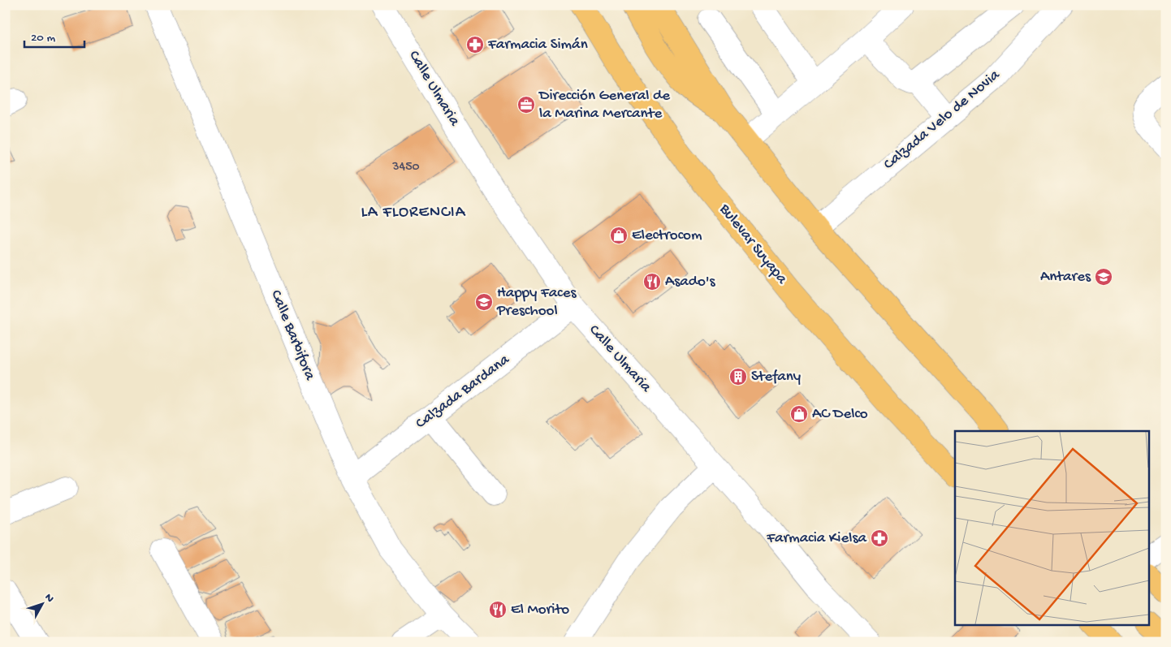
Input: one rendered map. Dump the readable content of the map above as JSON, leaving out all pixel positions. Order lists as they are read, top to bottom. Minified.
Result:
{"streets":{"main road":["Bulevar Suyapa"],"street":["Calle Ulmaria","Calzada Velo de Novia","Calle Barbifora","Calzada Bardana"]},"crossings":[["Calle Ulmaria","Calzada Bardana"],["Calle Barbifora","Calzada Bardana"]],"districts":["LA FLORENCIA"],"places":{"pharmacy":["Farmacia Simán","Farmacia Kielsa"],"office":["Dirección General de la Marina Mercante"],"shop":["Electrocom","AC Delco"],"school or university":["Antares","Happy Faces Preschool"],"restaurant":["Asado's","El Morito"],"building":["Stefany"]},"house_numbers":["3450"],"scale_bar":"20 m","north":"top right"}
